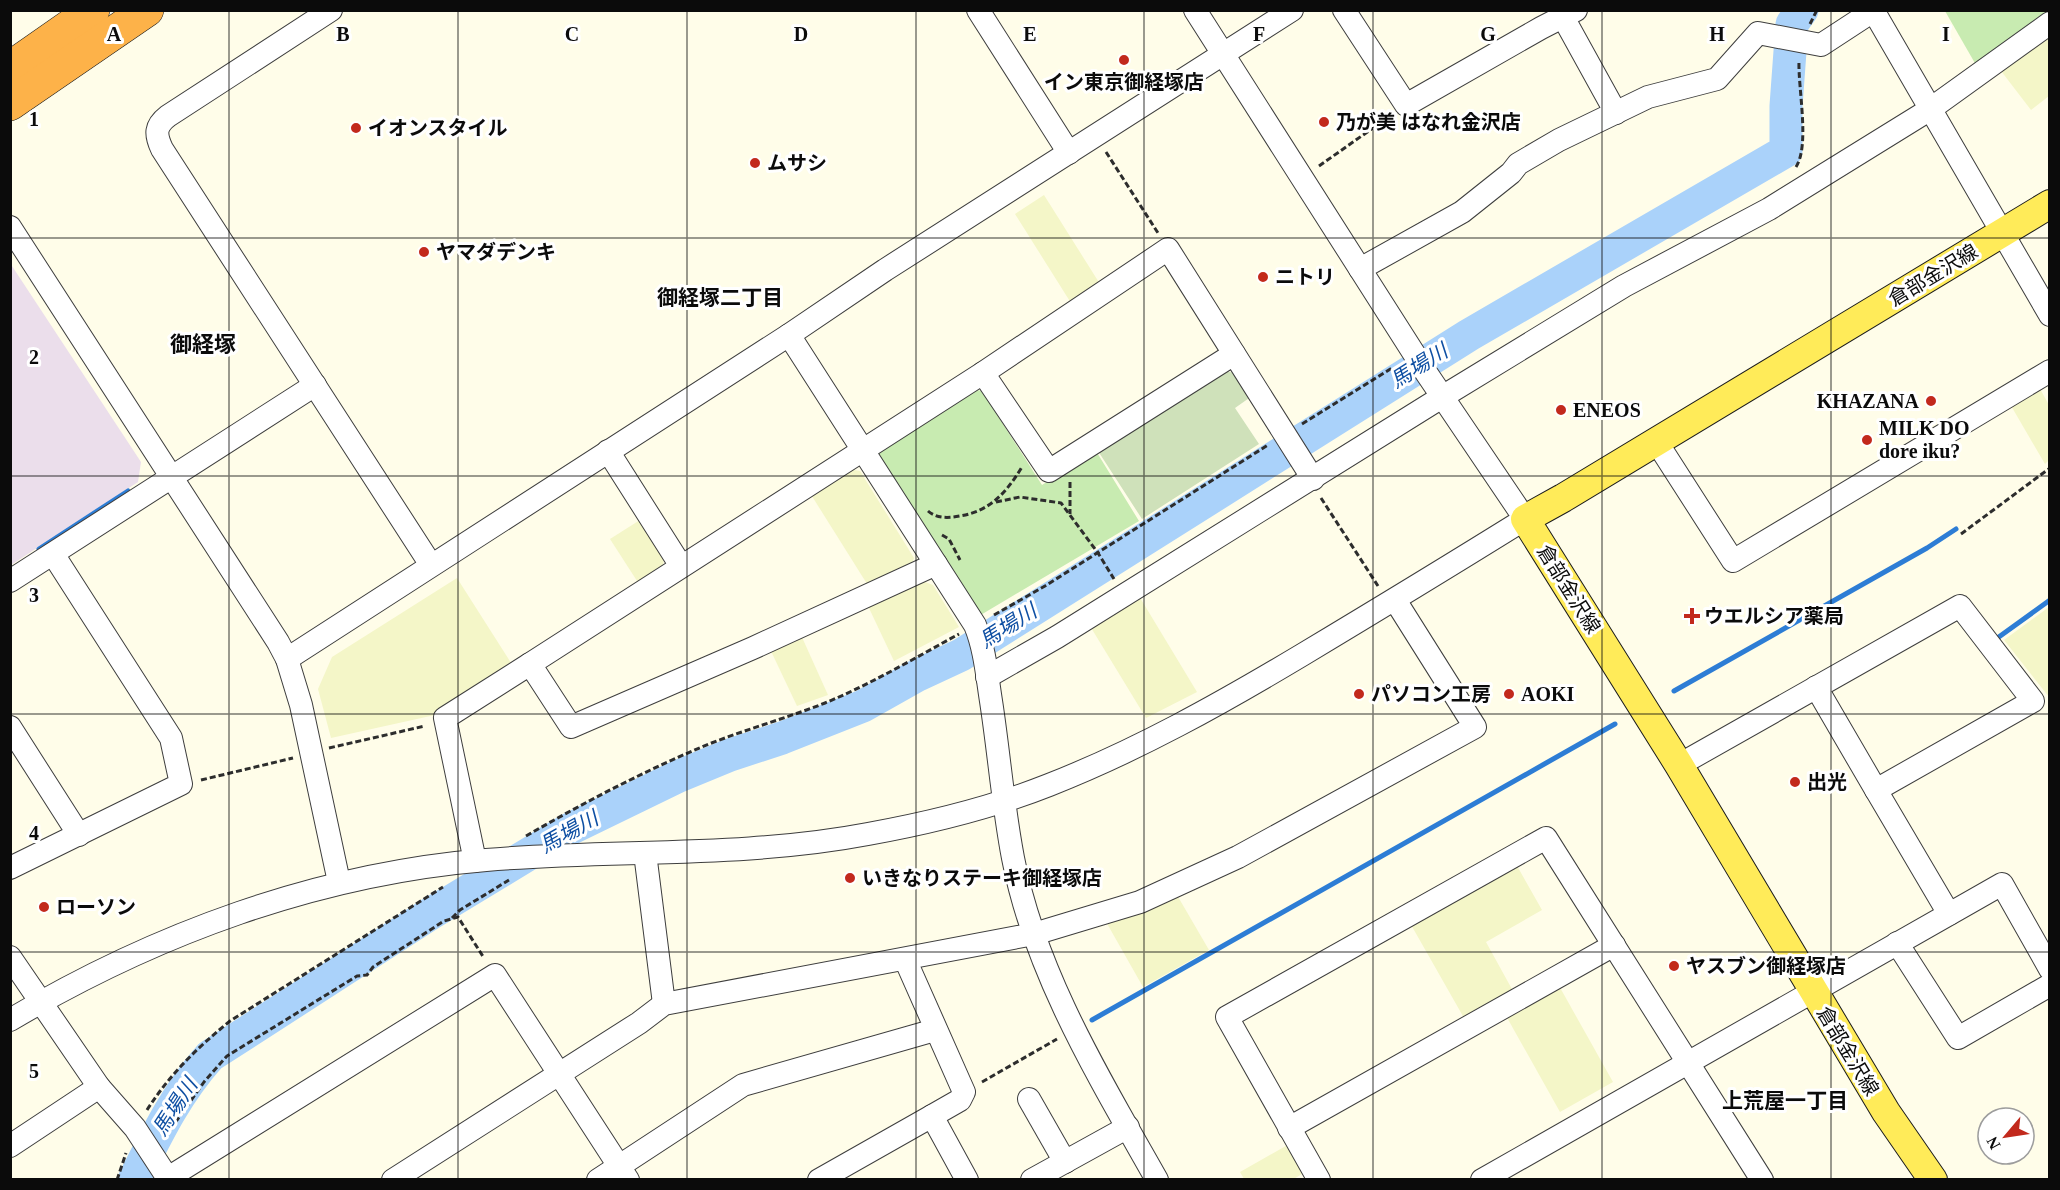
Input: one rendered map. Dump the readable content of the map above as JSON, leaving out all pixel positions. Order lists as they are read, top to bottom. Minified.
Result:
{"streets":{"main road":["倉部金沢線"]},"districts":["御経塚二丁目","御経塚","上荒屋一丁目"],"water":["馬場川"],"places":{"other":["イン東京御経塚店","乃が美 はなれ金沢店","イオンスタイル","ムサシ","ヤマダデンキ","ニトリ","KHAZANA","ENEOS","MILK DO dore iku?","パソコン工房","AOKI","出光","いきなりステーキ御経塚店","ローソン","ヤスブン御経塚店"],"health":["ウエルシア薬局"]},"north":"bottom left","grid":{"columns":["A","B","C","D","E","F","G","H","I"],"rows":["1","2","3","4","5"]}}
